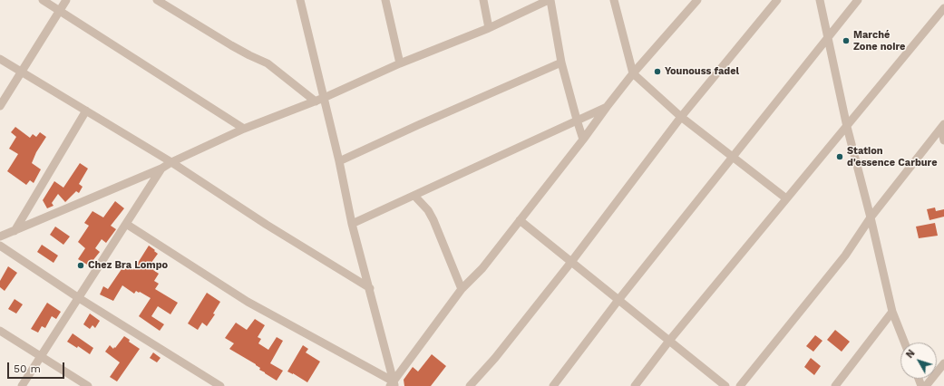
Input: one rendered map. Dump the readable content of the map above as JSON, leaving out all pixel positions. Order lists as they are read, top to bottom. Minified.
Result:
{"places":["Marché Zone noire","Younouss fadel","Station d'essence Carbure","Chez Bra Lompo"],"scale_bar":"50 m","north":"top left"}
